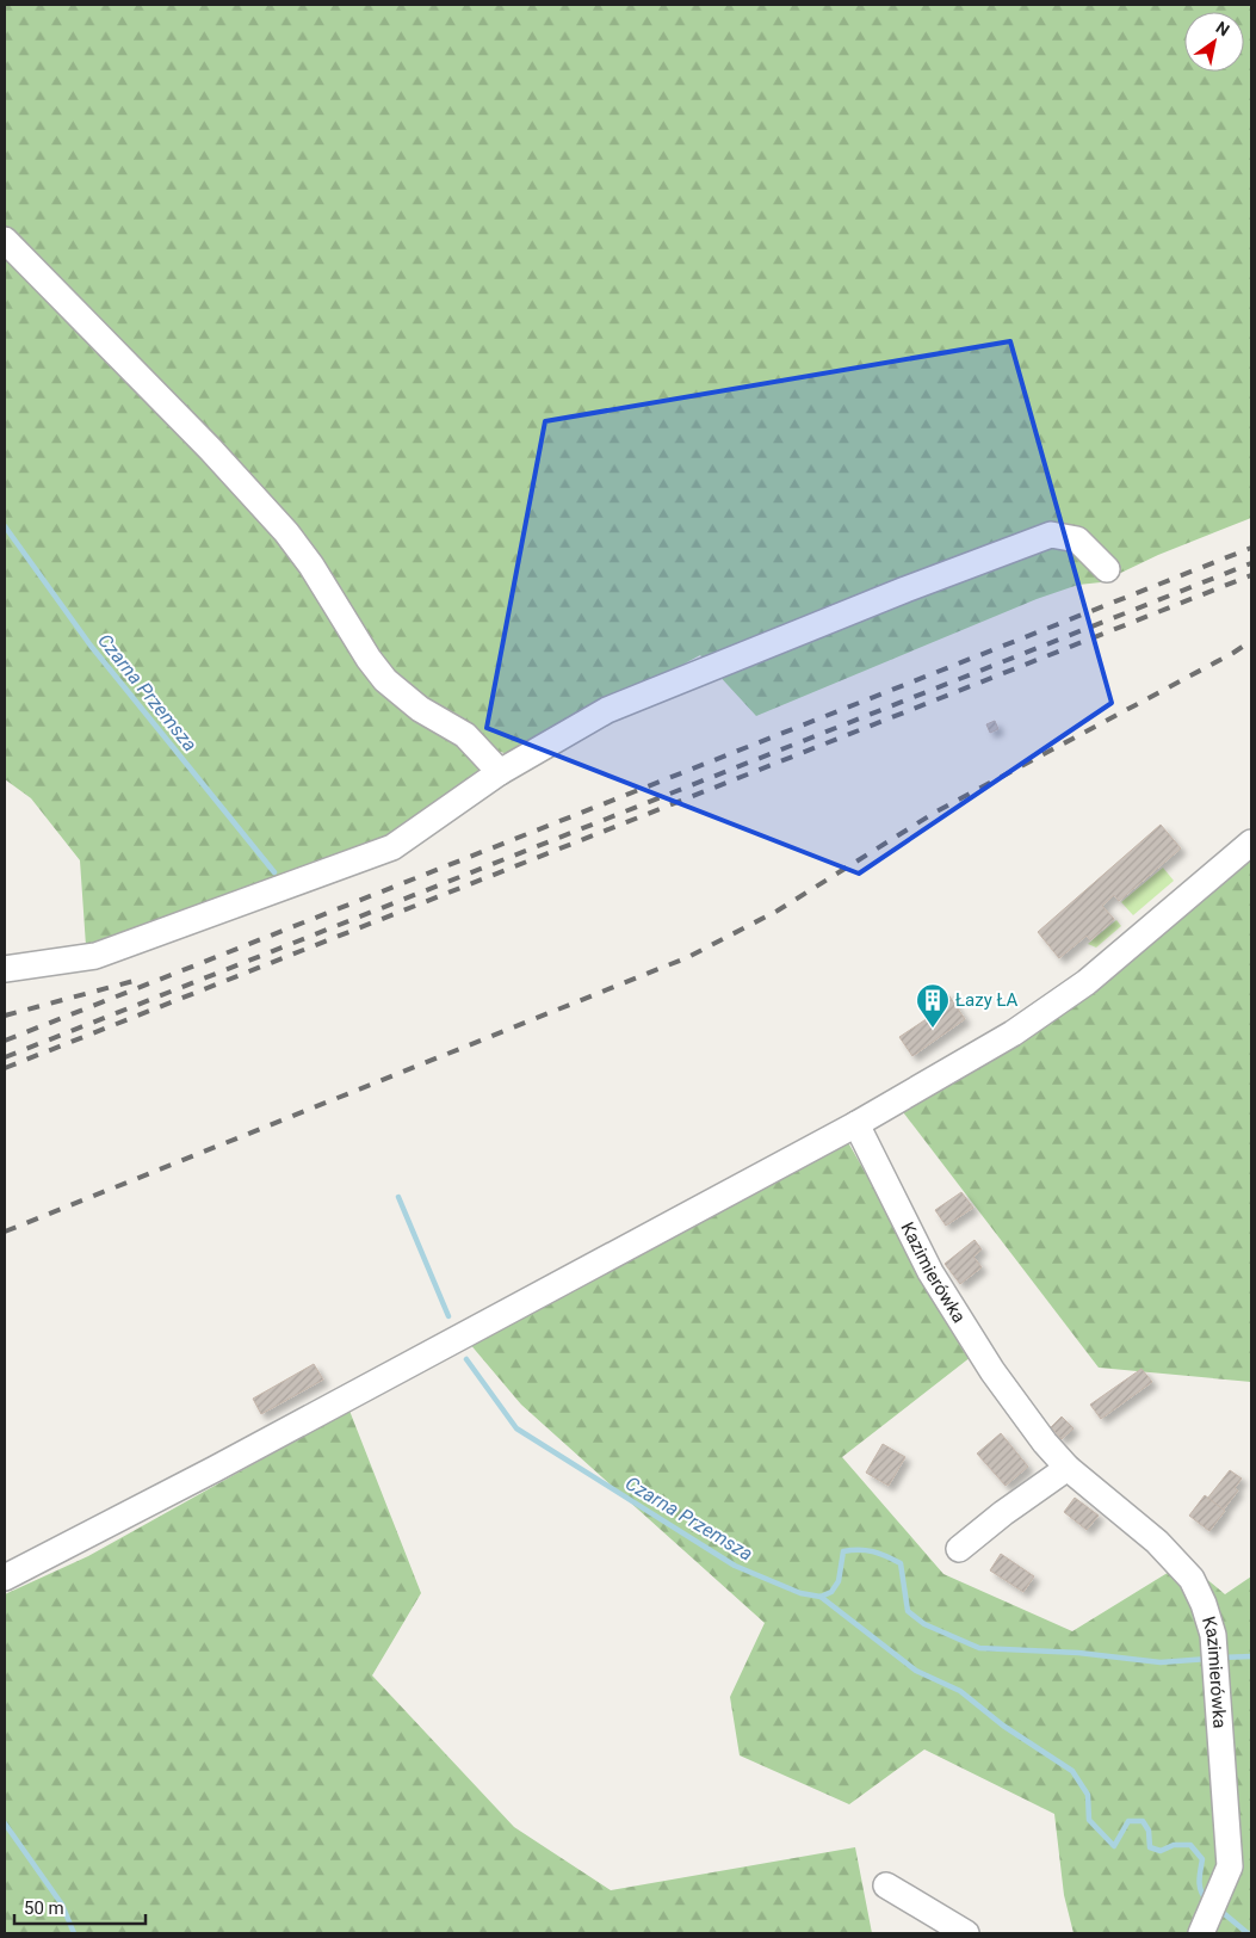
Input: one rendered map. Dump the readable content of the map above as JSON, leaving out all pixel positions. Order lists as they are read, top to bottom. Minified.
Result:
{"streets":{"street":["Kazimierówka"]},"water":["Czarna Przemsza"],"places":{"building":["Łazy ŁA"]},"scale_bar":"50 m","north":"top right"}
